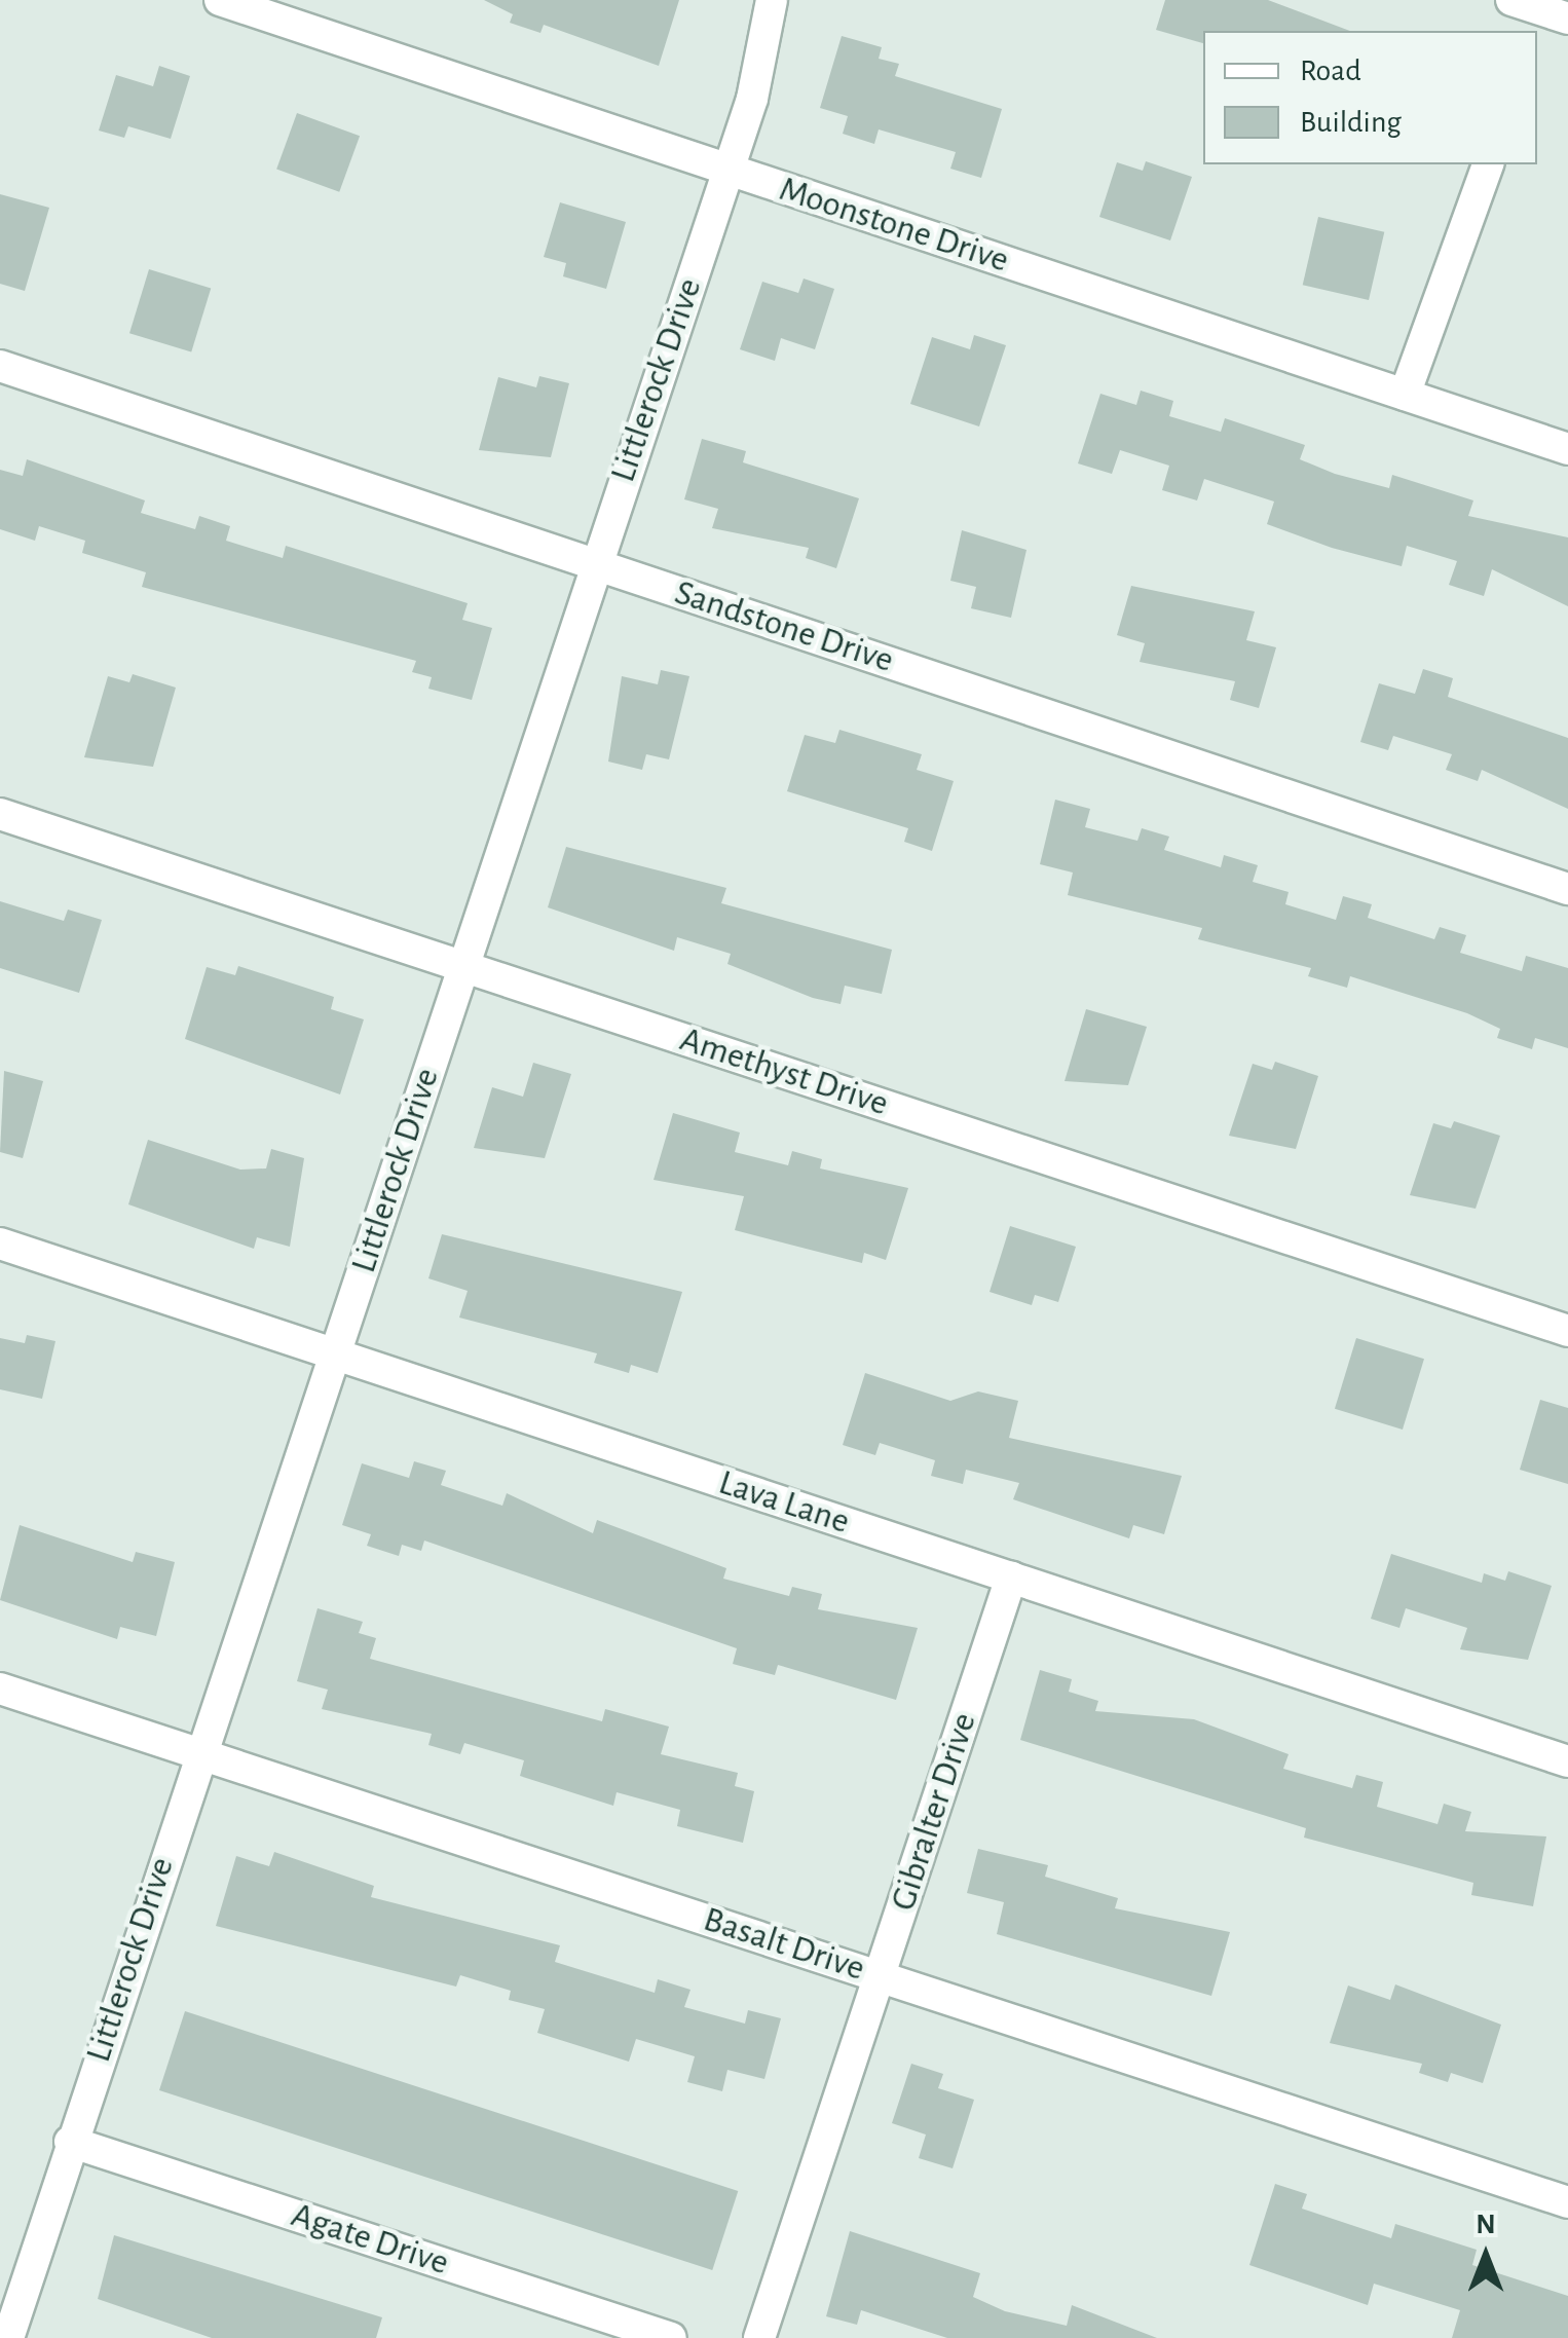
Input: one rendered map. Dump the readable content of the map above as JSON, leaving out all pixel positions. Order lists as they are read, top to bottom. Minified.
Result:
{"streets":{"street":["Moonstone Drive","Littlerock Drive","Sandstone Drive","Amethyst Drive","Lava Lane","Gibralter Drive","Basalt Drive","Agate Drive"]},"crossings":[["Moonstone Drive","Littlerock Drive"],["Littlerock Drive","Sandstone Drive"],["Littlerock Drive","Amethyst Drive"],["Littlerock Drive","Lava Lane"],["Littlerock Drive","Basalt Drive"],["Littlerock Drive","Agate Drive"],["Lava Lane","Gibralter Drive"],["Gibralter Drive","Basalt Drive"]],"legend":["Road","Building"],"north":"top"}
